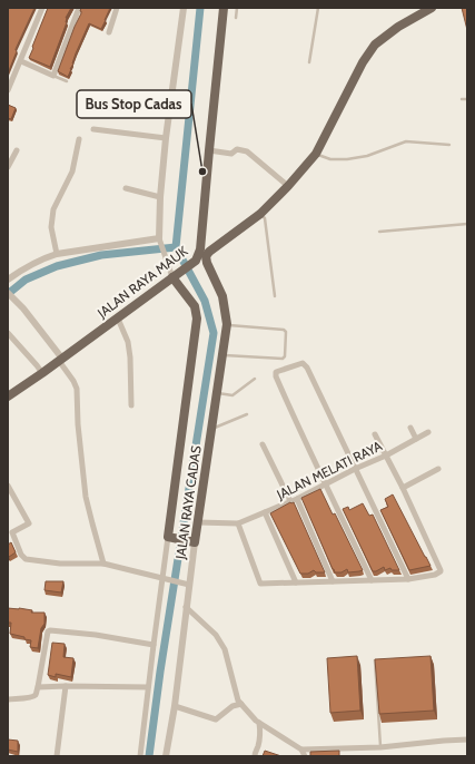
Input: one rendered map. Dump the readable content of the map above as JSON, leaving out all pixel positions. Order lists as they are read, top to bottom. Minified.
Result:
{"streets":{"main road":["JALAN RAYA MAUK","JALAN RAYA CADAS"],"street":["JALAN MELATI RAYA"]},"crossings":[["JALAN RAYA MAUK","JALAN RAYA CADAS"]],"places":["Bus Stop Cadas"]}
